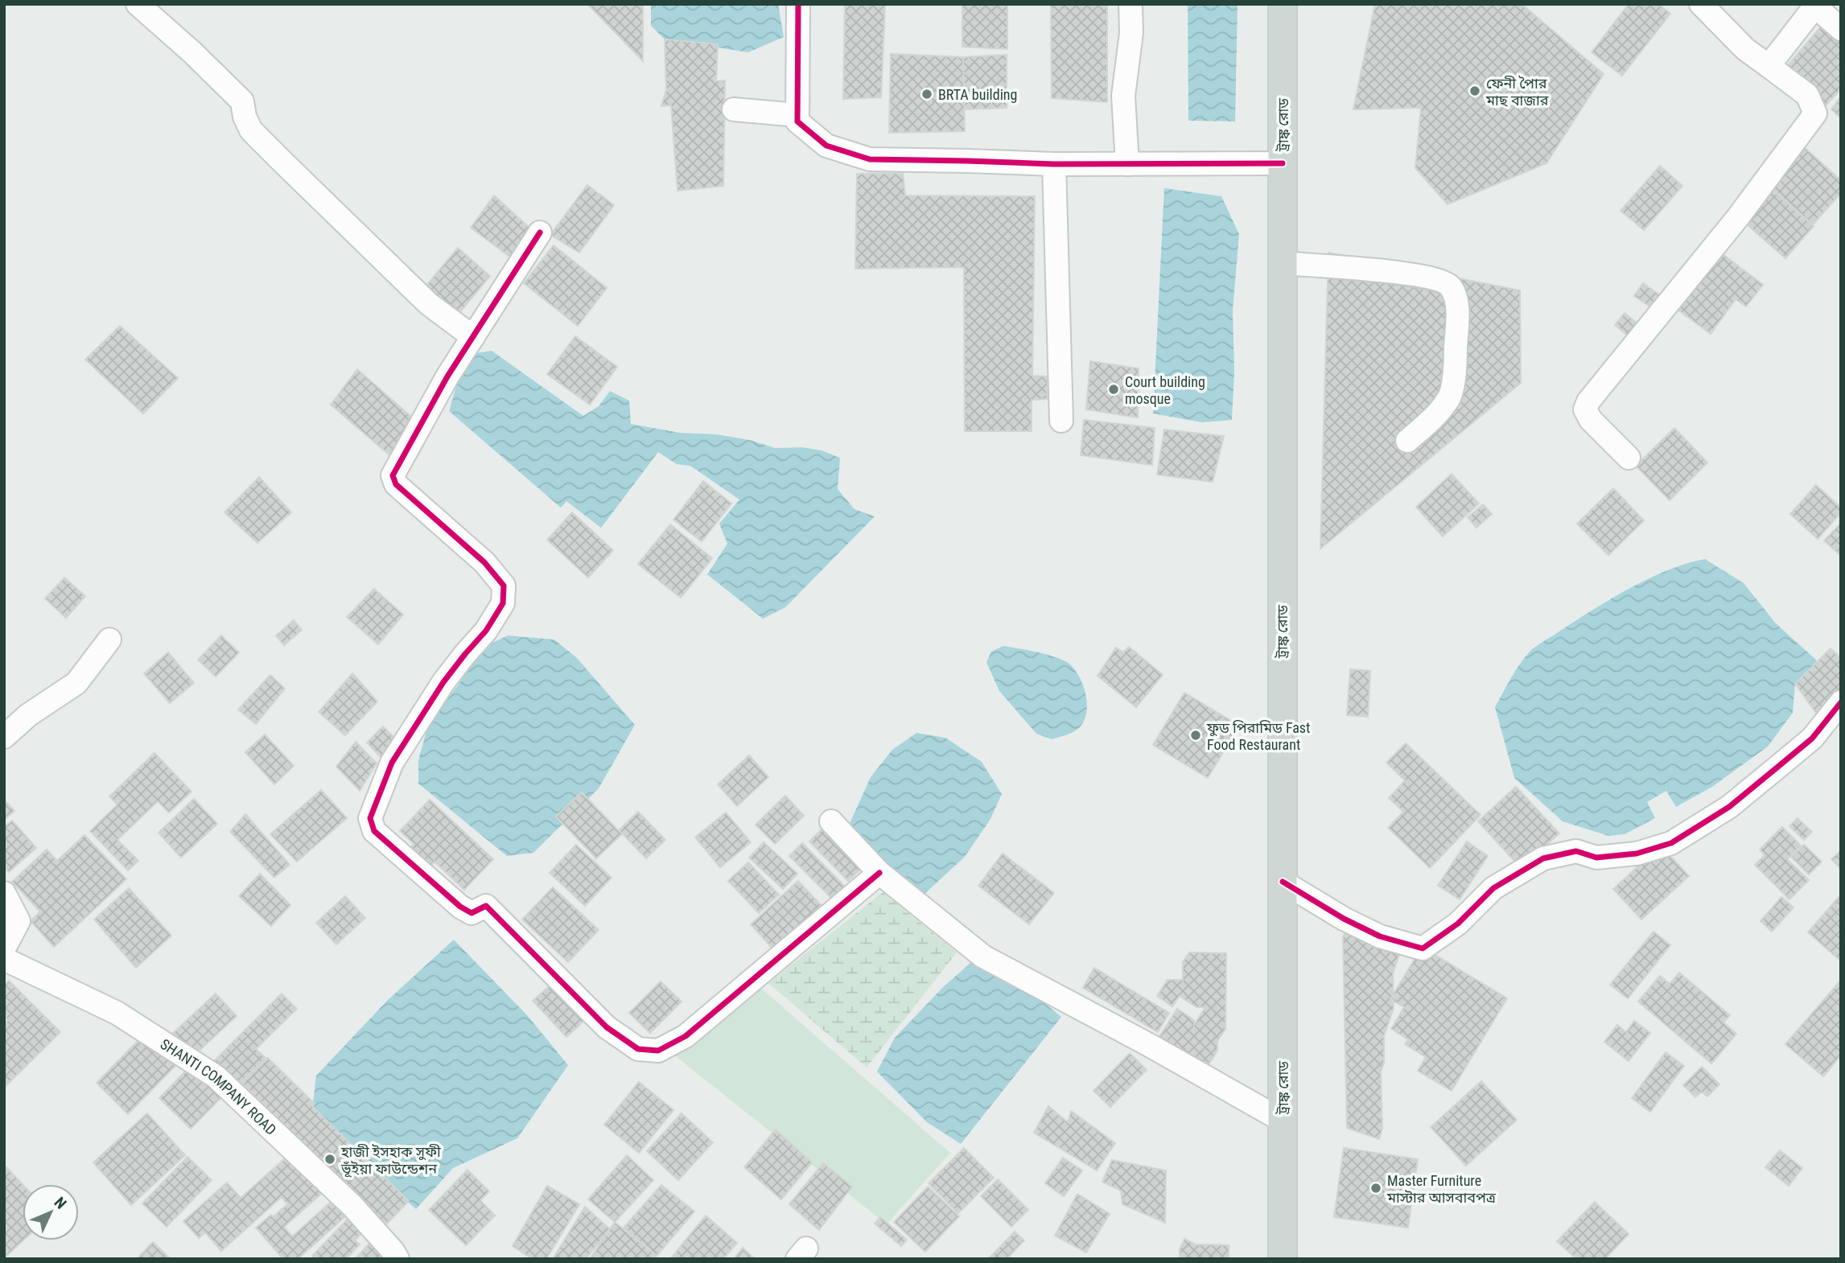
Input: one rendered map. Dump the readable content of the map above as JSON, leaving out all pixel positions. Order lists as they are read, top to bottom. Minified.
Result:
{"streets":{"main road":["ট্রাঙ্ক রোড"],"street":["SHANTI COMPANY ROAD"]},"places":["ফেনী পৈার মাছ বাজার","BRTA building","Court building mosque","ফুড পিরামিড Fast Food Restaurant","হাজী ইসহাক সুফী ভূঁইয়া ফাউন্ডেশন","Master Furniture মাস্টার আসবাবপত্র"],"north":"top right"}
